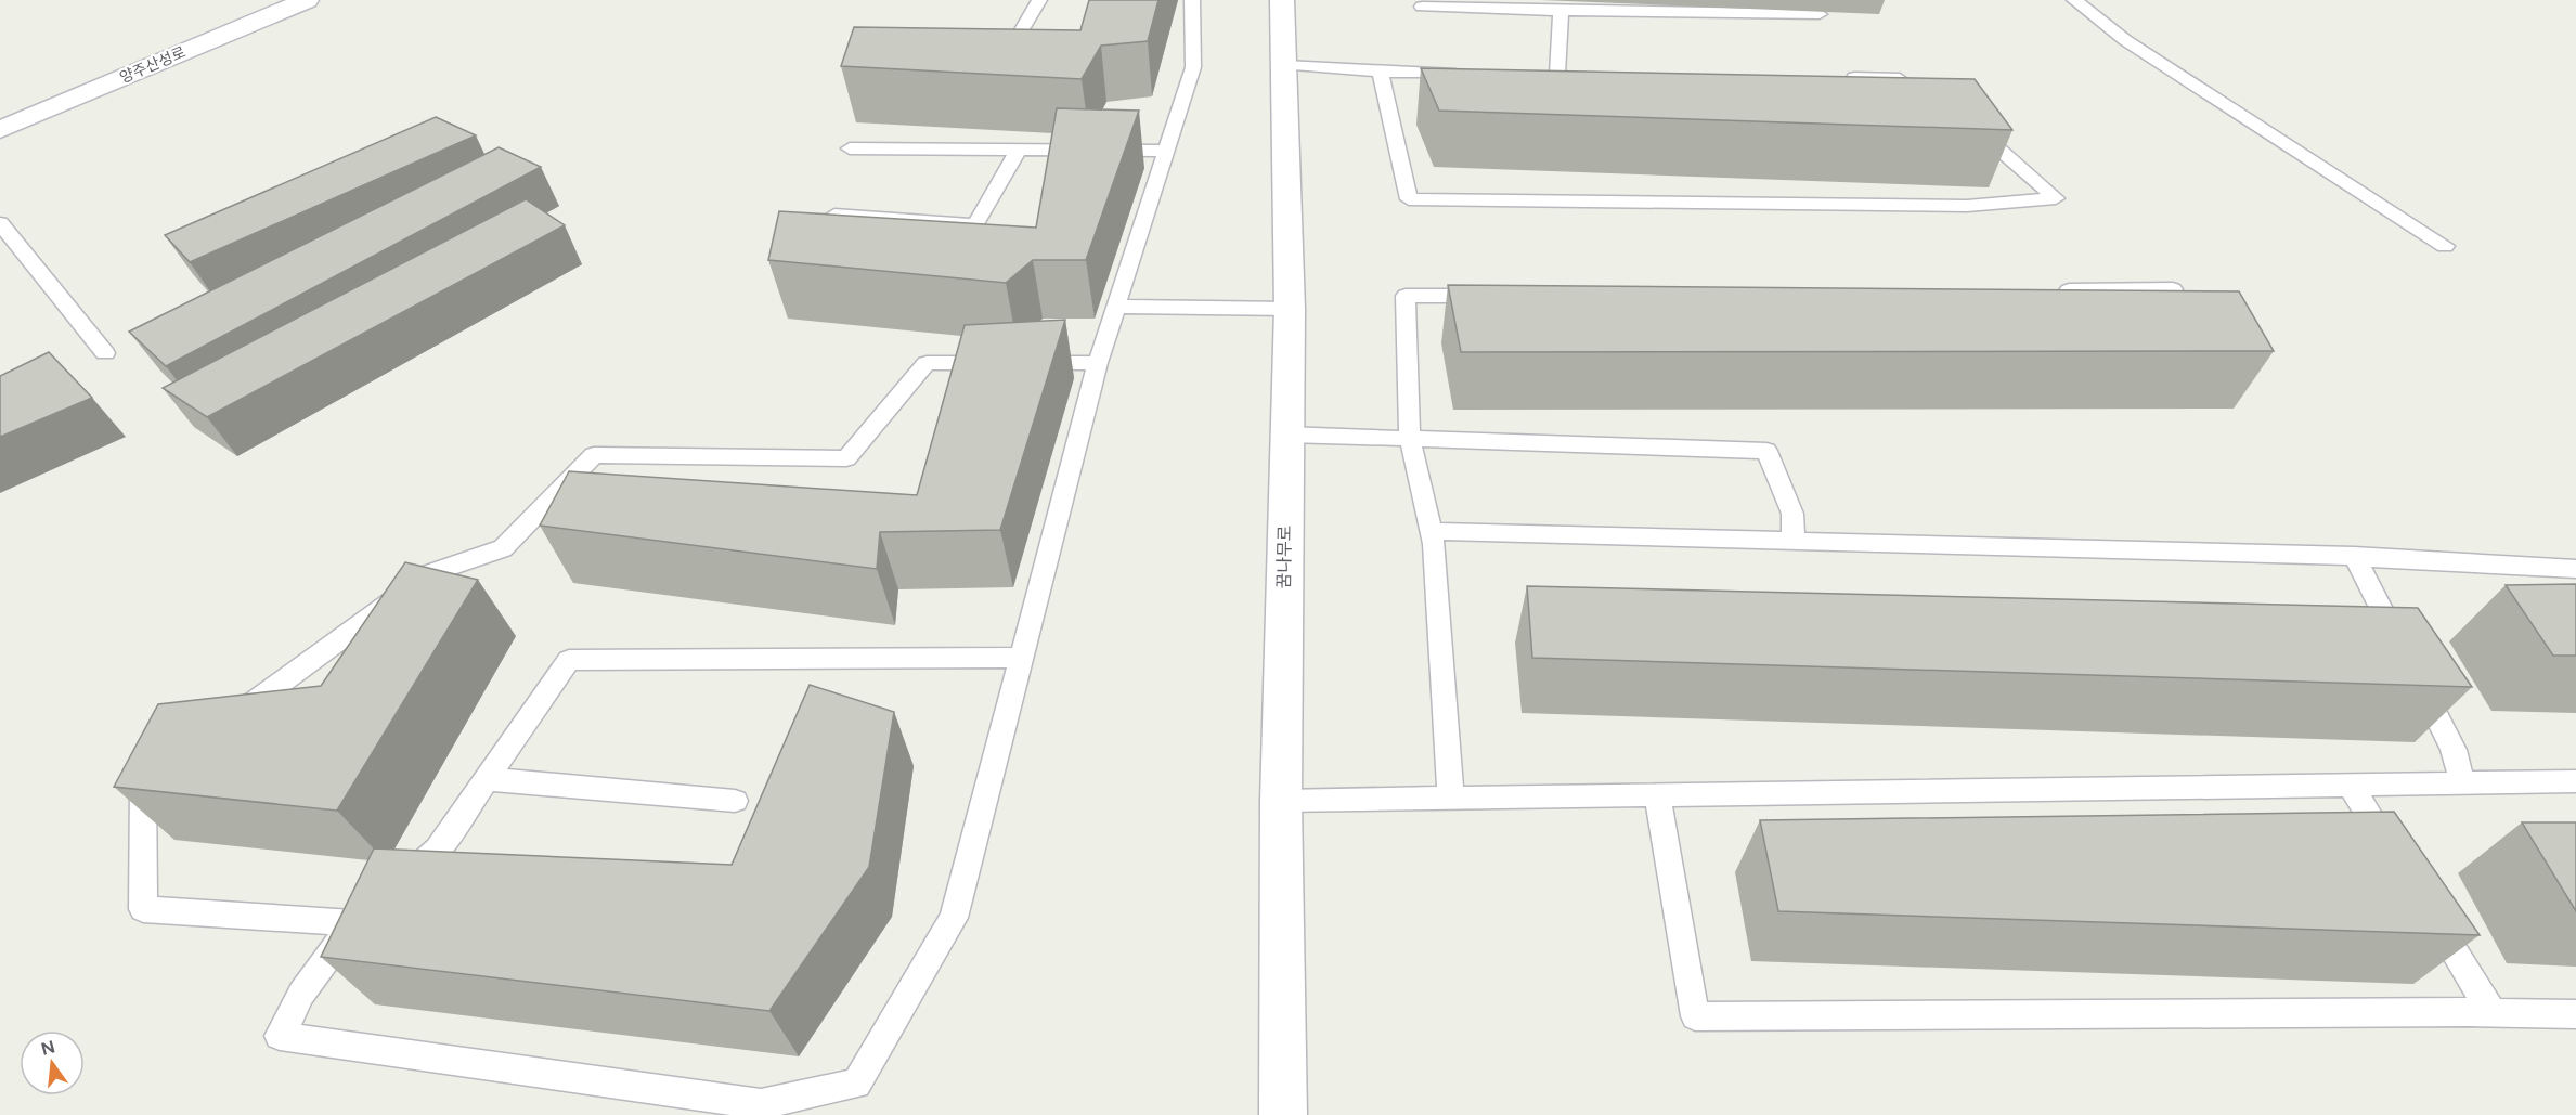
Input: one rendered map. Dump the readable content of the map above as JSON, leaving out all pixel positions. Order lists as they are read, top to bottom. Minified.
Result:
{"streets":{"street":["양주산성로","꿈나무로"]},"north":"top"}
